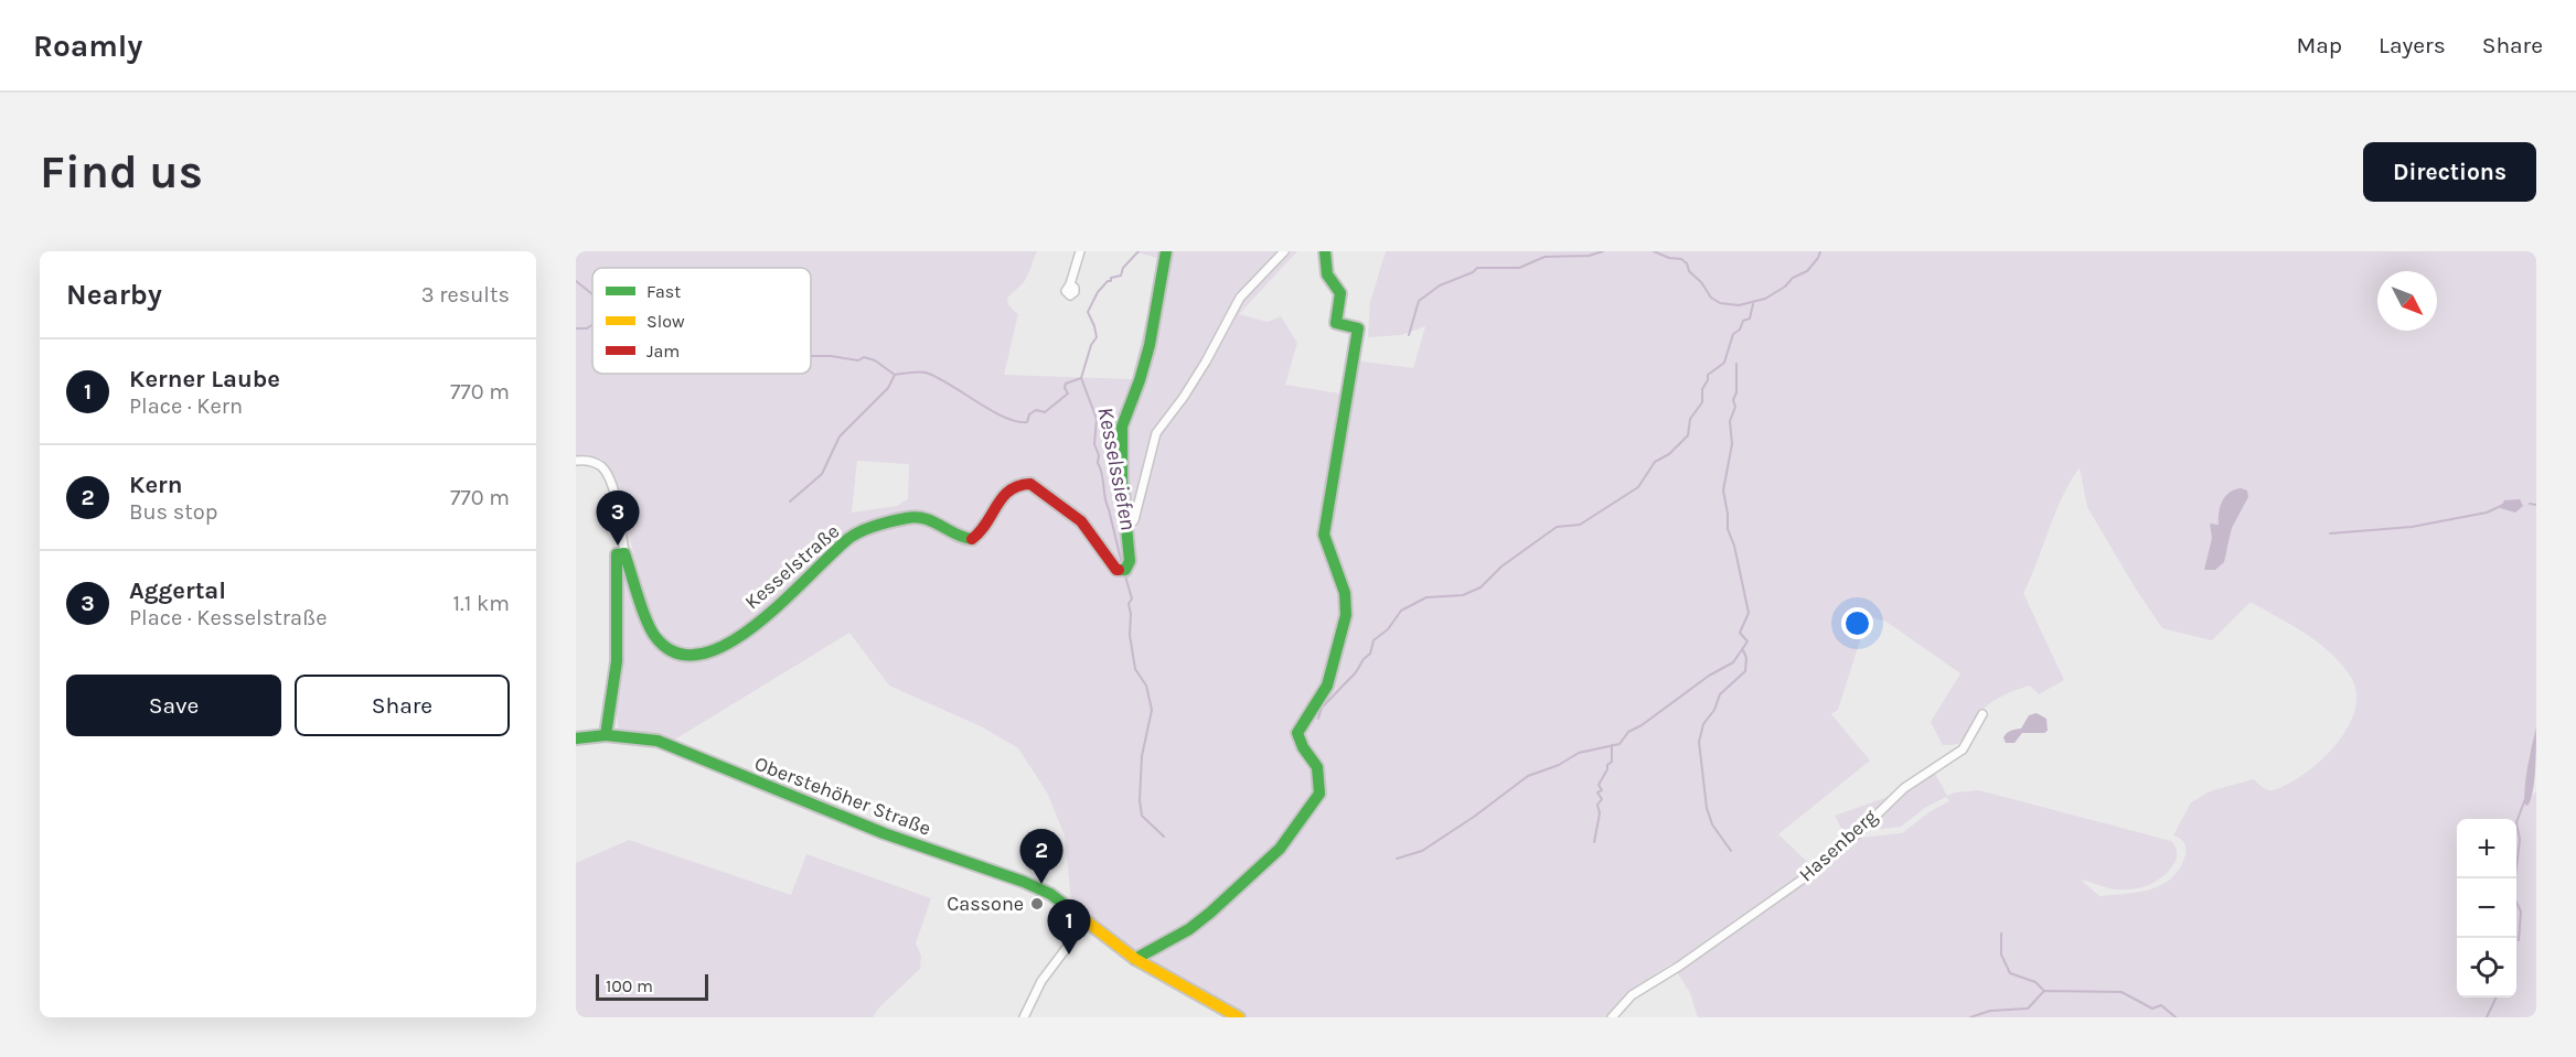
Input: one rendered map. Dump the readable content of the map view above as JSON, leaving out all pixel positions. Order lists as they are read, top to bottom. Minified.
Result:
{"streets":{"street":["Kesselstraße","Oberstehöher Straße","Hasenberg"]},"water":["Kesselssiefen"],"places":["Cassone"],"legend":["Fast","Slow","Jam"],"scale_bar":"100 m","north":"bottom right","page":{"header":"Roamly","nav":["Map","Layers","Share"],"buttons":["Directions",["Save","Share"]],"title":"Find us","heading":["Nearby","3 results"],"list":[{"mark":"1","name":"Kerner Laube","note":"Place · Kern","value":"770 m"},{"mark":"2","name":"Kern","note":"Bus stop","value":"770 m"},{"mark":"3","name":"Aggertal","note":"Place · Kesselstraße","value":"1.1 km"}],"pins":["3","2","1"],"map_buttons":["+","−"],"scale":"100 m"}}
